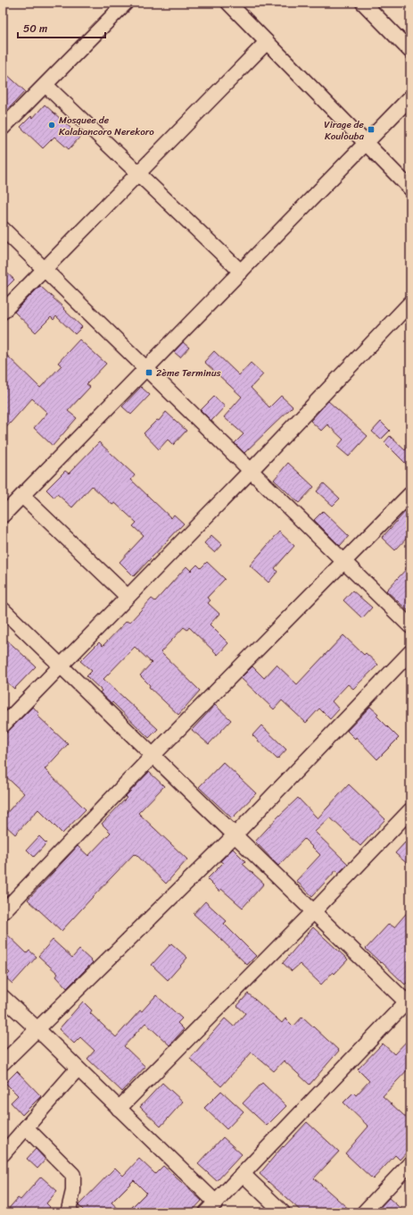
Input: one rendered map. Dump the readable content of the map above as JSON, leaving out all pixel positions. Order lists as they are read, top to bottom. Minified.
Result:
{"places":{"other":["Mosquee de Kalabancoro Nerekoro"],"transit":["Virage de Koulouba","2ème Terminus"]},"scale_bar":"50 m"}
